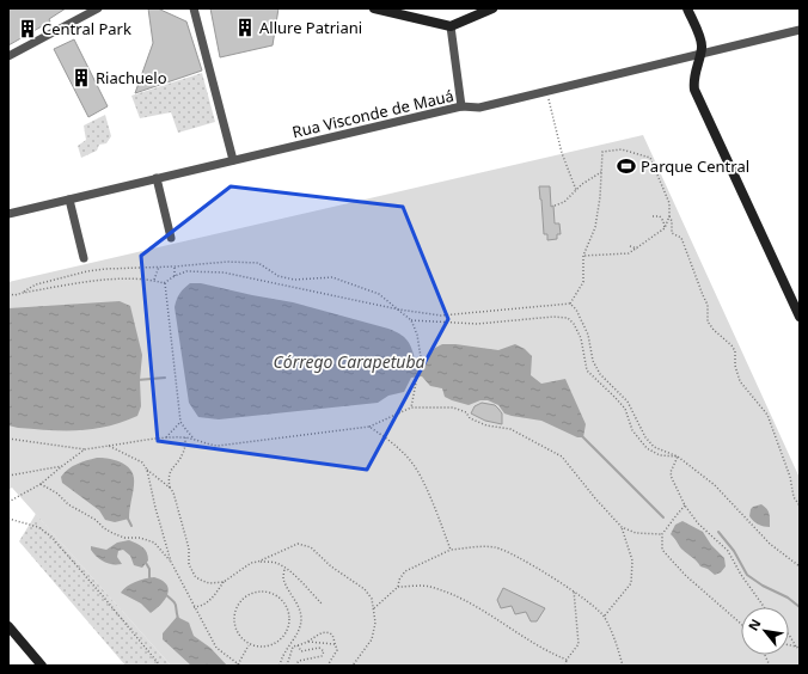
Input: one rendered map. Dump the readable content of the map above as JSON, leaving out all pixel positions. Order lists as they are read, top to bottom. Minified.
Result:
{"streets":{"street":["Rua Visconde de Mauá"]},"water":["Córrego Carapetuba"],"places":{"building":["Allure Patriani","Central Park","Riachuelo"],"sports":["Parque Central"]},"north":"top left"}
